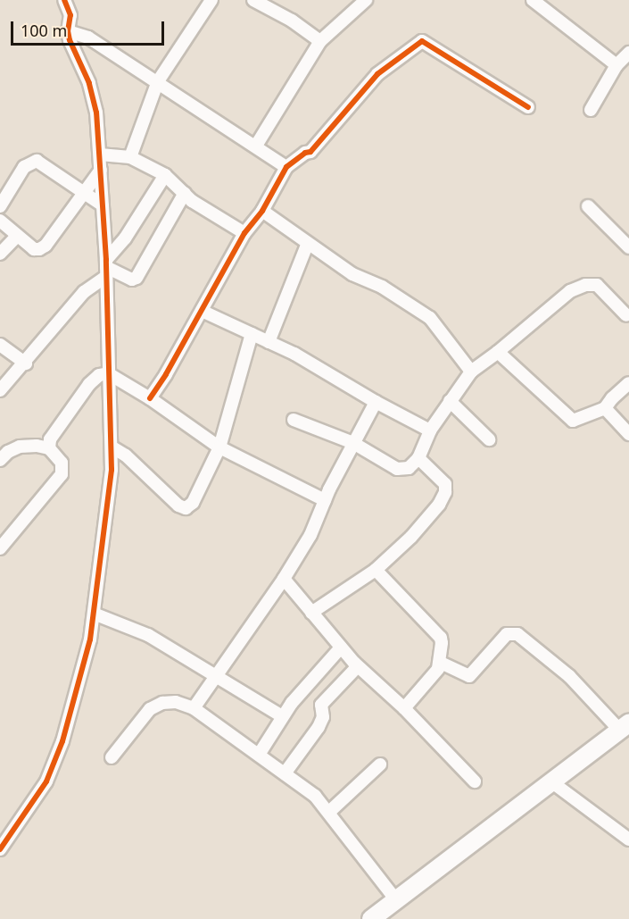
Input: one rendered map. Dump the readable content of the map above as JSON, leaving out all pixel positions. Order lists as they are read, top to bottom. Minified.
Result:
{"scale_bar":"100 m"}
